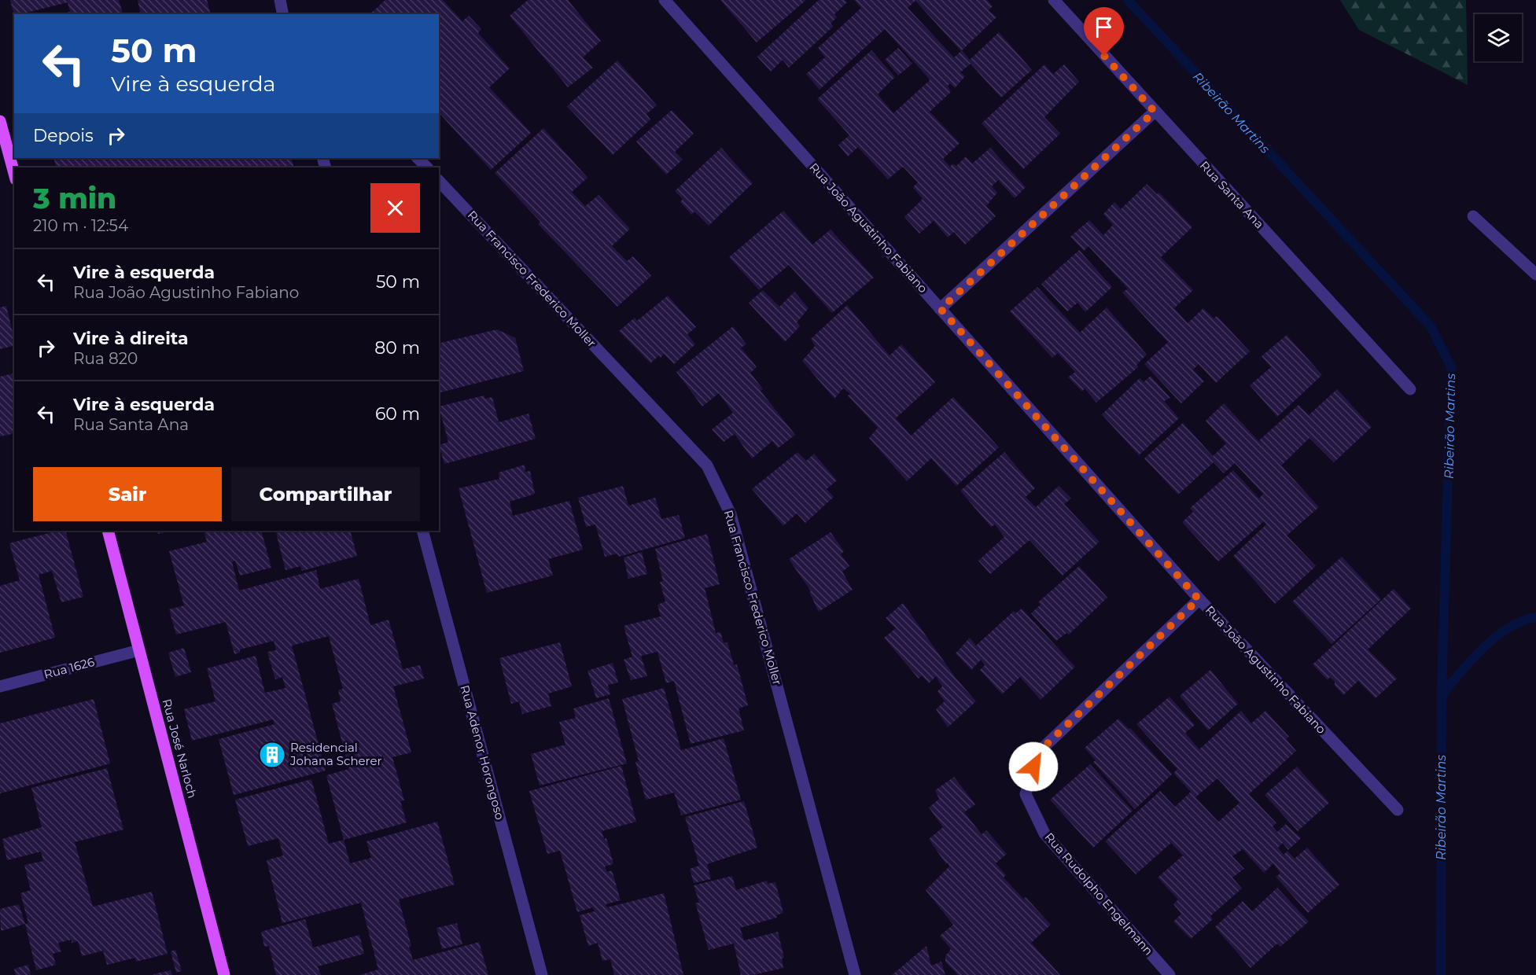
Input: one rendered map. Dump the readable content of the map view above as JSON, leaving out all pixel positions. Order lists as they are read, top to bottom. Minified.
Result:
{"streets":{"main road":["Rua José Narloch"],"street":["Rua Santa Ana","Rua João Agustinho Fabiano","Rua Francisco Frederico Moller","Rua 1626","Rua Adenor Horongoso","Rua Rudolpho Engelmann"]},"crossings":[["Rua João Agustinho Fabiano","Rua Rudolpho Engelmann"],["Rua 1626","Rua José Narloch"]],"water":["Ribeirão Martins"],"places":{"building":["Residencial Johana Scherer"]},"page":{"turn":["50 m","Vire à esquerda"],"then":"Depois","heading":["3 min","210 m · 12:54"],"list":[{"name":"Vire à esquerda","note":"Rua João Agustinho Fabiano","value":"50 m"},{"name":"Vire à direita","note":"Rua 820","value":"80 m"},{"name":"Vire à esquerda","note":"Rua Santa Ana","value":"60 m"}],"buttons":["Sair","Compartilhar"]}}
